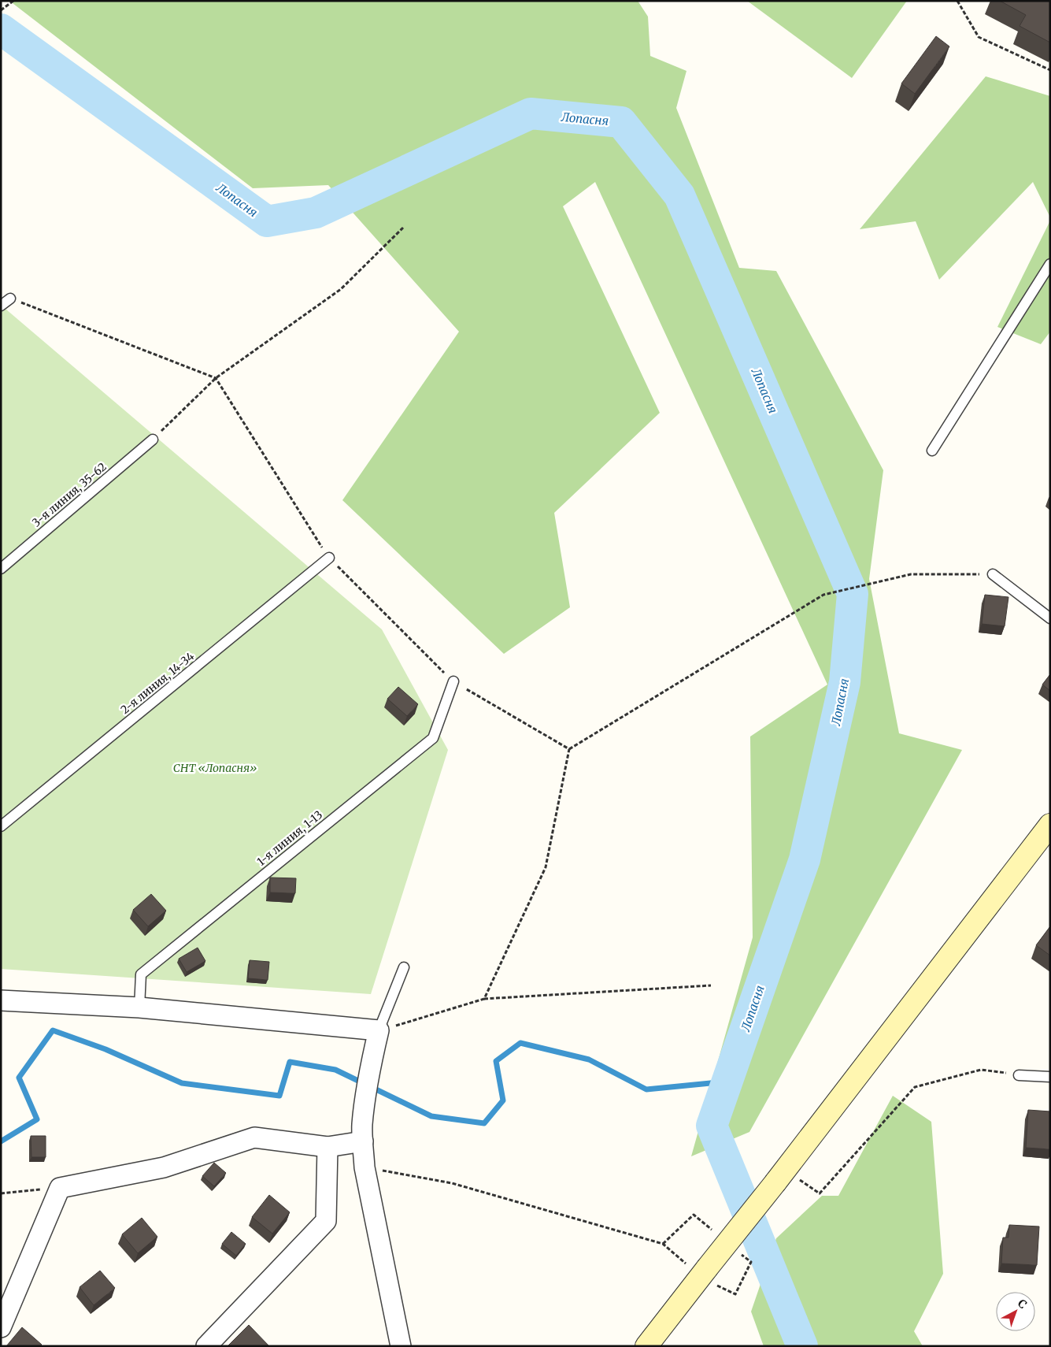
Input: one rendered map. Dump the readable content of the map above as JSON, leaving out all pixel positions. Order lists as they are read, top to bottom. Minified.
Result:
{"streets":{"lane":["3-я линия, 35-62","2-я линия, 14-34","1-я линия, 1-13"]},"water":["Лопасня"],"parks":["СНТ «Лопасня»"],"north":"top right"}
